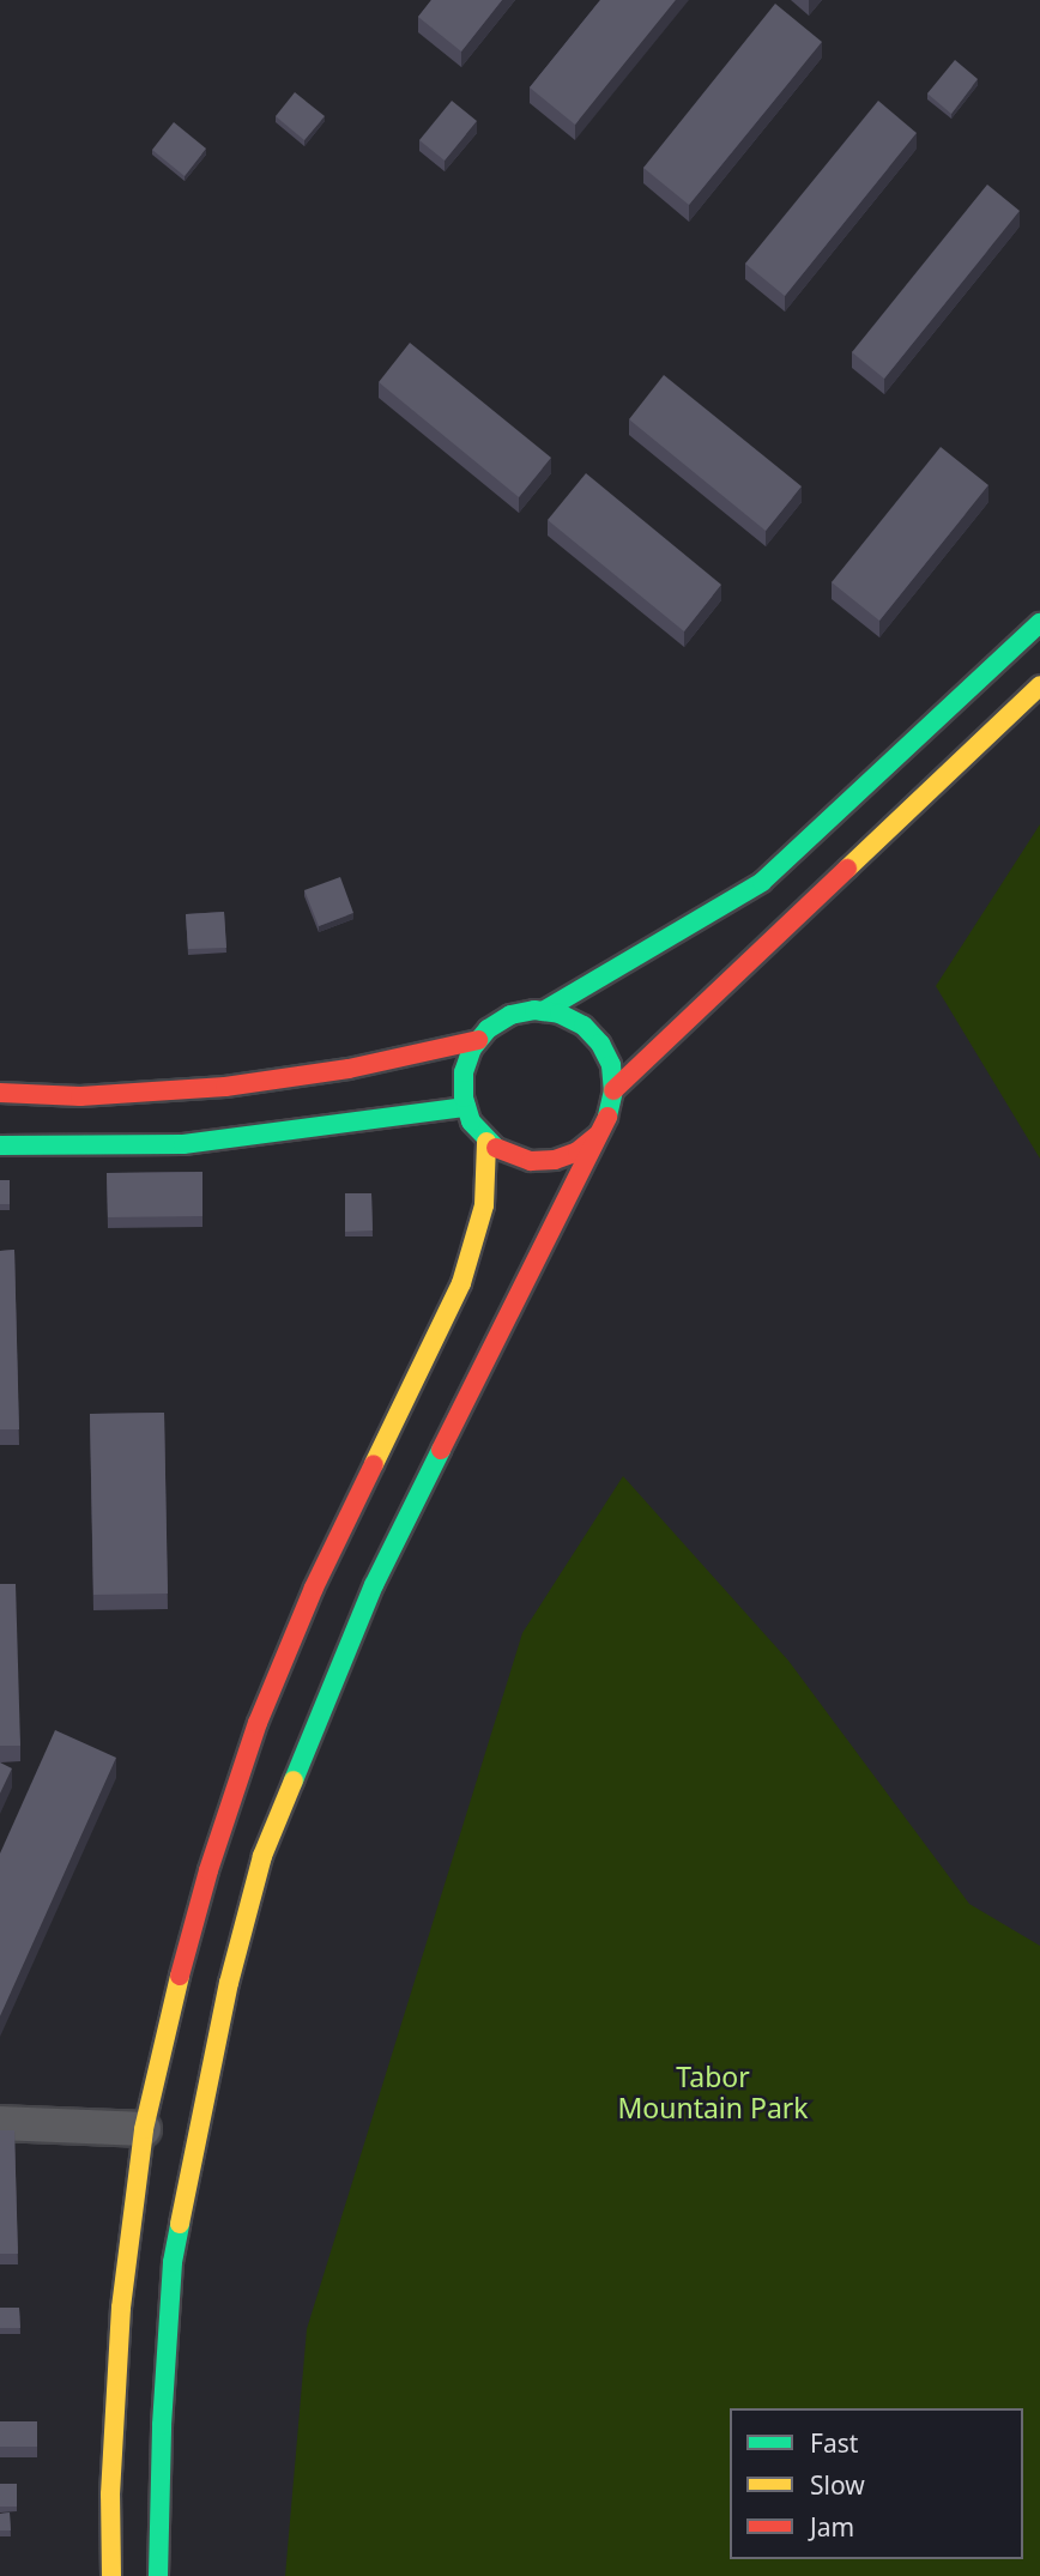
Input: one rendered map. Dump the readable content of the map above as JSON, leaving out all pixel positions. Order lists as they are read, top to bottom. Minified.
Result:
{"parks":["Tabor Mountain Park"],"legend":["Fast","Slow","Jam"]}
